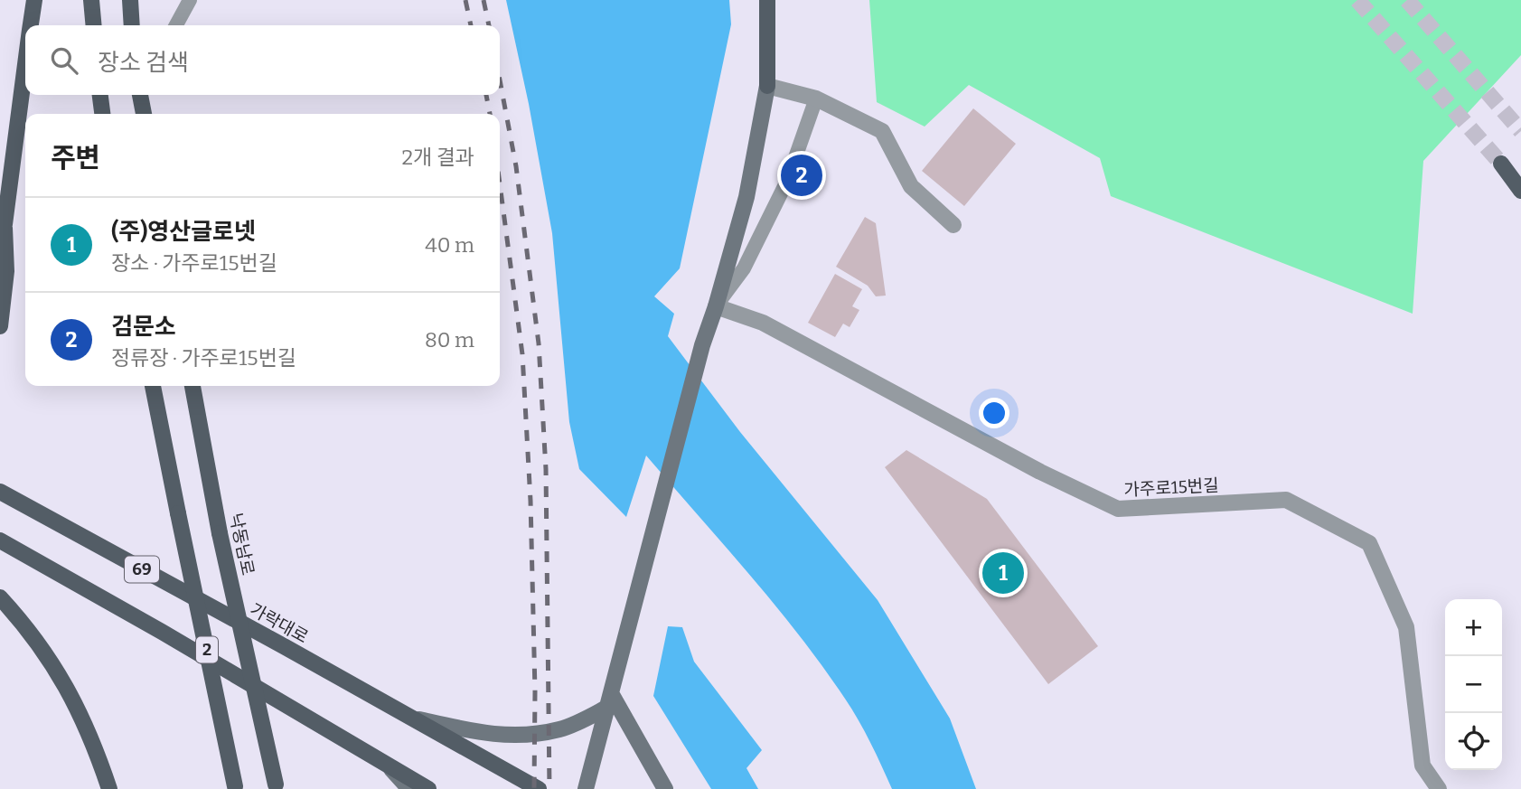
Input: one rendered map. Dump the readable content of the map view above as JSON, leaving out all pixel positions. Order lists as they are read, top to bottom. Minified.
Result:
{"streets":{"main road":["낙동남로","69","가락대로","2"],"street":["가주로15번길"]},"page":{"search":"장소 검색","heading":["주변","2개 결과"],"pins":["2","1"],"list":[{"mark":"1","name":"(주)영산글로넷","note":"장소 · 가주로15번길","value":"40 m"},{"mark":"2","name":"검문소","note":"정류장 · 가주로15번길","value":"80 m"}],"map_buttons":["+","−"]}}
